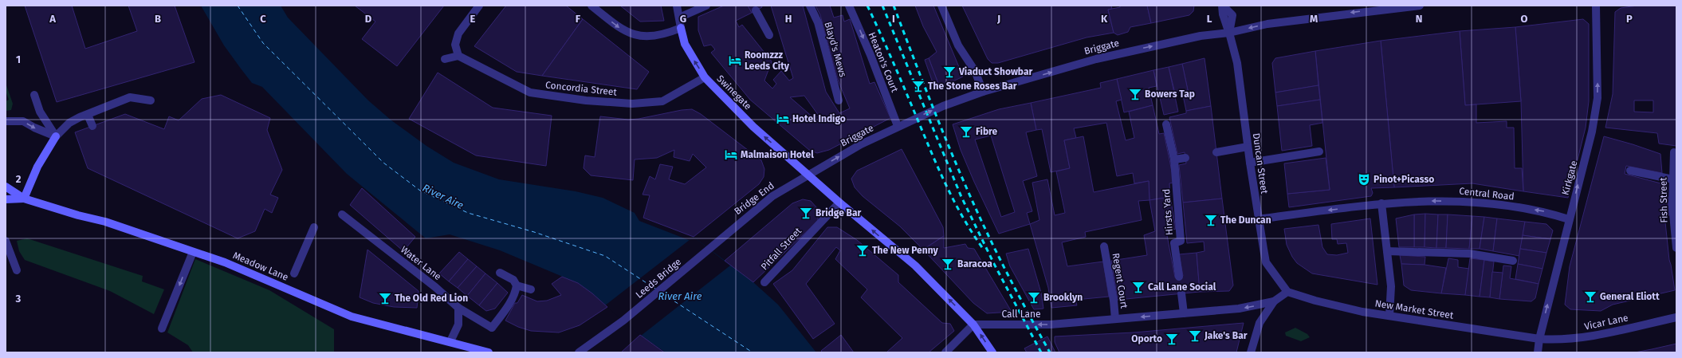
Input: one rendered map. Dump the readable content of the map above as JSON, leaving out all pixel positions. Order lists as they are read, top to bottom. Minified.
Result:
{"streets":{"street":["Briggate","Blayd's Mews","Heaton's Court","Concordia Street","Swinegate","Duncan Street","Kirkgate","Central Road","Bridge End","Fish Street","Hirsts Yard","Pitfall Street","Water Lane","Meadow Lane","Leeds Bridge","Regent Court","New Market Street","Call Lane","Vicar Lane"]},"crossings":[["Briggate","Heaton's Court"],["Briggate","Swinegate"],["Briggate","Duncan Street"],["Briggate","Bridge End"],["Concordia Street","Swinegate"],["Swinegate","Bridge End"],["Duncan Street","Central Road"],["Duncan Street","New Market Street"],["Duncan Street","Call Lane"],["Kirkgate","Central Road"],["Kirkgate","New Market Street"],["Kirkgate","Vicar Lane"],["Bridge End","Leeds Bridge"],["Regent Court","Call Lane"],["New Market Street","Call Lane"],["New Market Street","Vicar Lane"]],"one_way":["Heaton's Court","Swinegate","Kirkgate","Call Lane"],"water":["River Aire"],"places":{"hotel":["Roomzzz Leeds City","Hotel Indigo","Malmaison Hotel"],"bar":["Viaduct Showbar","The Stone Roses Bar","Bowers Tap","Fibre","Bridge Bar","The Duncan","The New Penny","Baracoa","Call Lane Social","General Eliott","Brooklyn","The Old Red Lion","Jake's Bar","Oporto"],"theatre":["Pinot+Picasso"]},"grid":{"columns":["A","B","C","D","E","F","G","H","I","J","K","L","M","N","O","P"],"rows":["1","2","3"]}}
